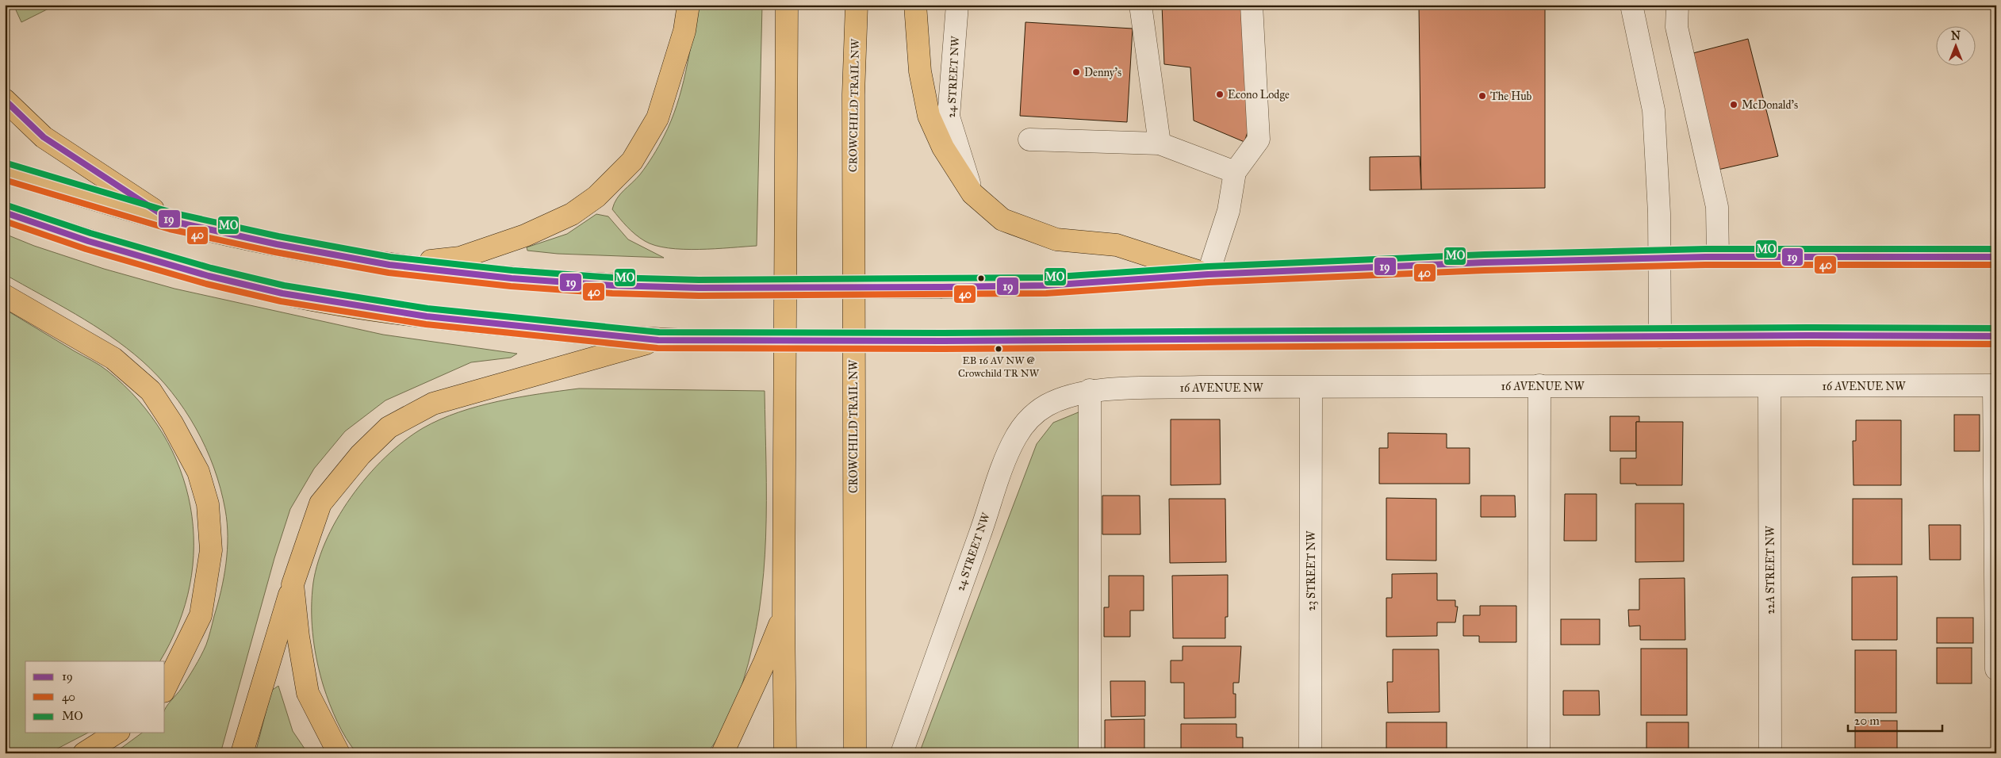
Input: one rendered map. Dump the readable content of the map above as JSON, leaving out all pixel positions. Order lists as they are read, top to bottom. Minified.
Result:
{"streets":{"highway":["CROWCHILD TRAIL NW"],"street":["24 STREET NW","16 AVENUE NW","22A STREET NW","23 STREET NW"]},"crossings":[["24 STREET NW","16 AVENUE NW"],["16 AVENUE NW","22A STREET NW"],["16 AVENUE NW","23 STREET NW"]],"places":["Denny's","Econo Lodge","The Hub","McDonald's","EB 16 AV NW @ Crowchild TR NW"],"lines":["transit line 19","transit line MO","transit line 40"],"legend":["19","40","MO"],"scale_bar":"20 m","north":"top"}
